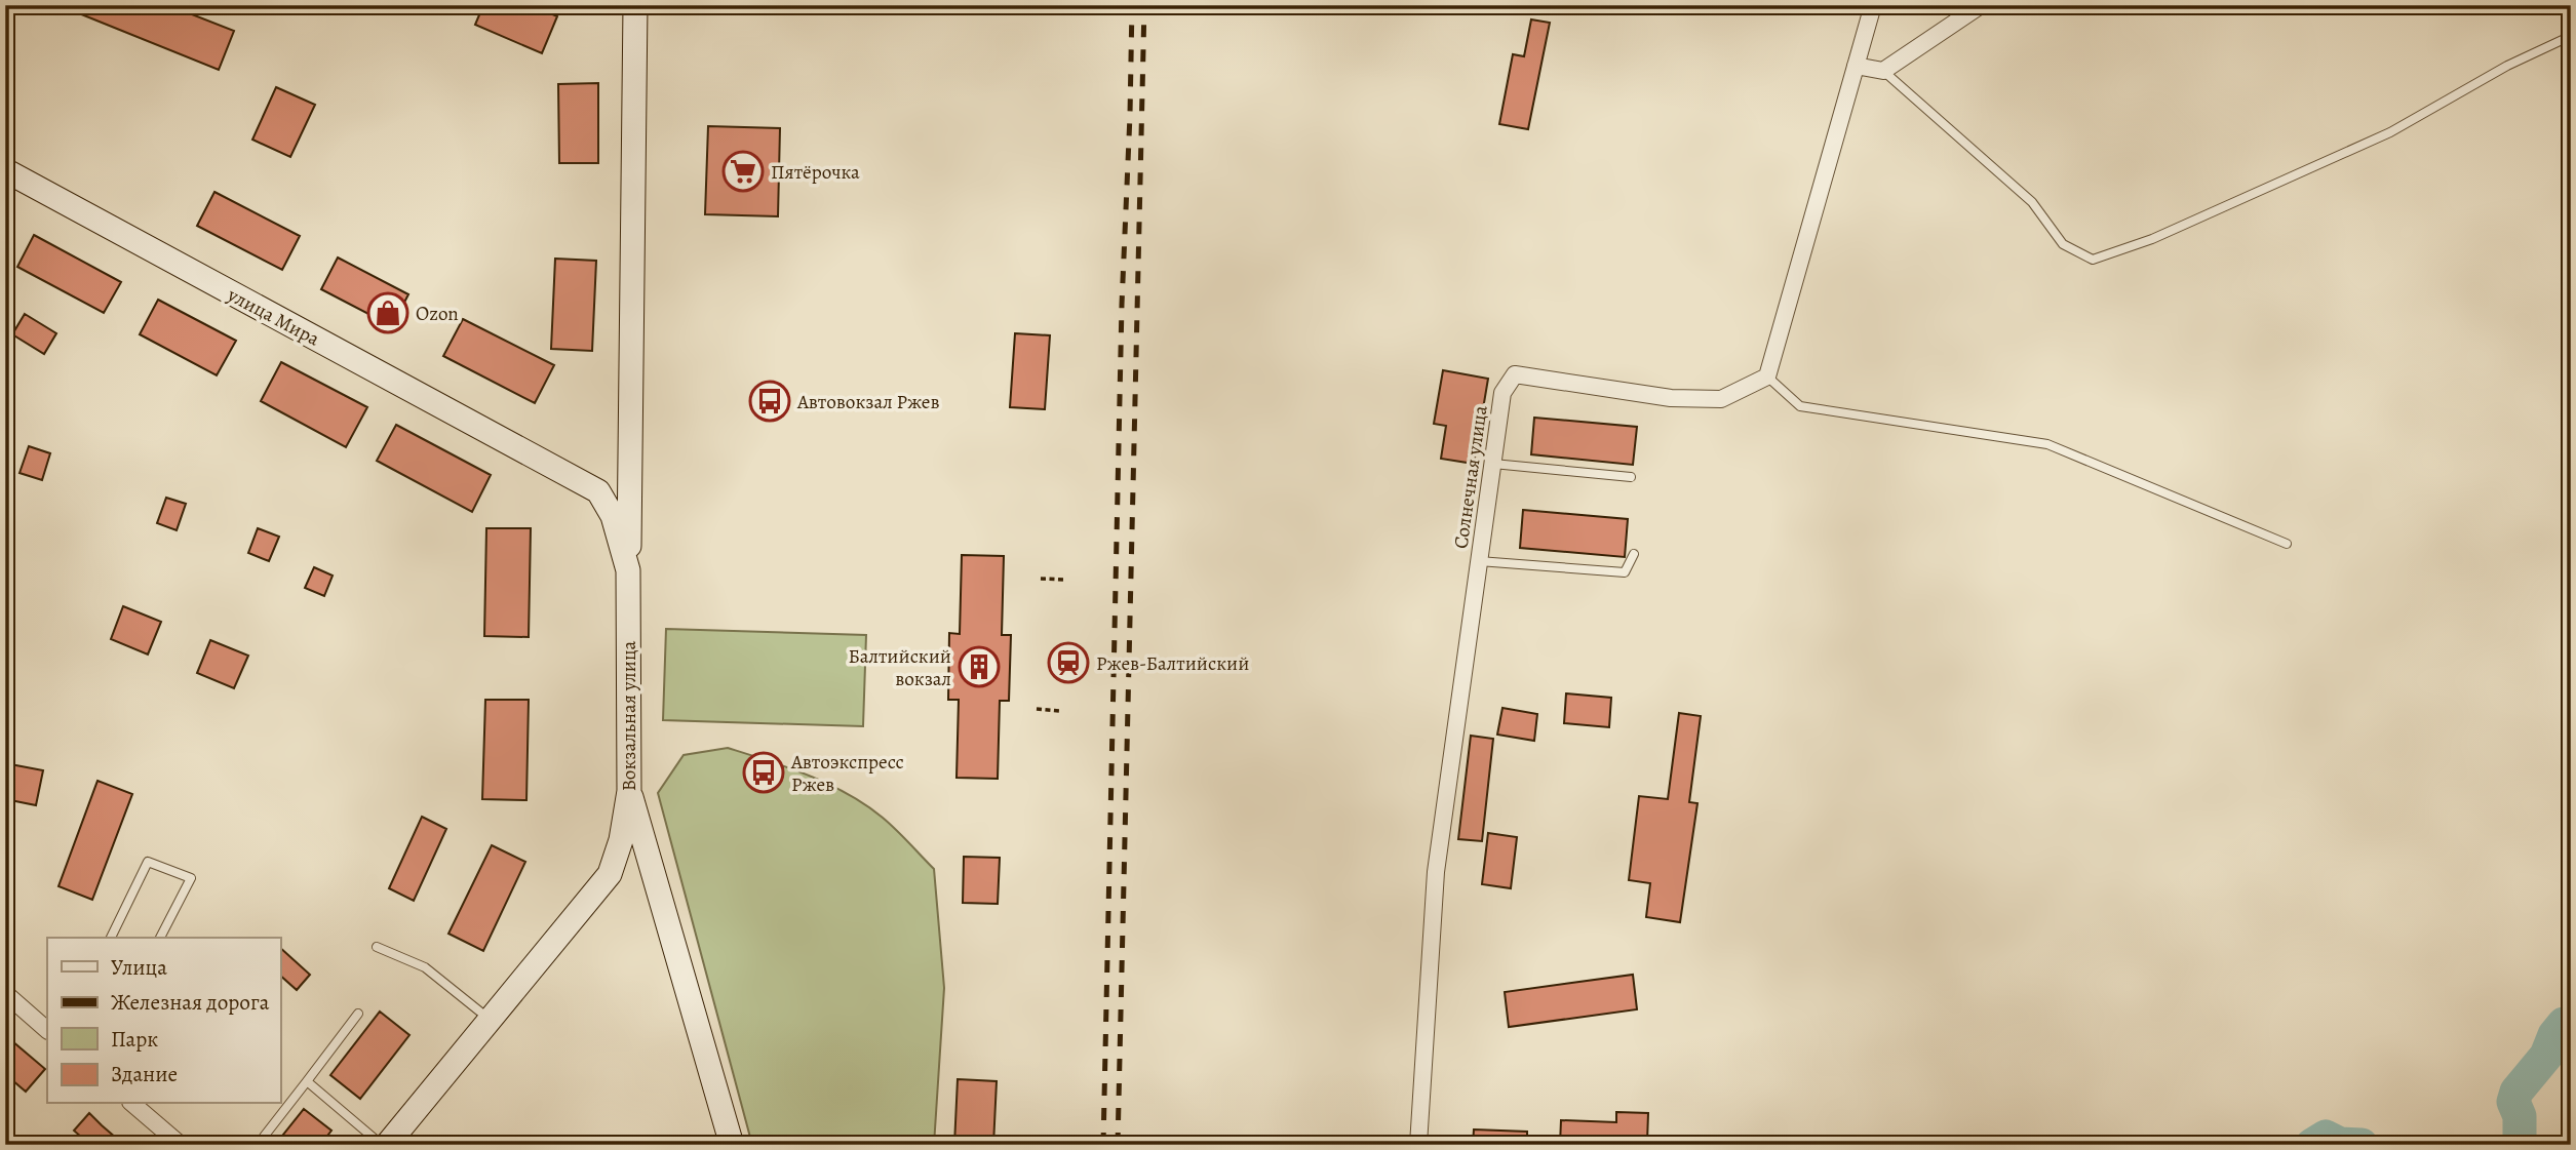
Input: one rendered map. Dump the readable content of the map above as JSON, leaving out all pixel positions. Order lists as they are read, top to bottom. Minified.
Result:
{"streets":{"street":["улица Мира","Солнечная улица","Вокзальная улица"]},"crossings":[["улица Мира","Вокзальная улица"]],"places":{"supermarket":["Пятёрочка"],"shop":["Ozon"],"bus stop":["Автовокзал Ржев","Автоэкспресс Ржев"],"station":["Ржев-Балтийский"],"building":["Балтийский вокзал"]},"legend":["Улица","Железная дорога","Парк","Здание"]}
